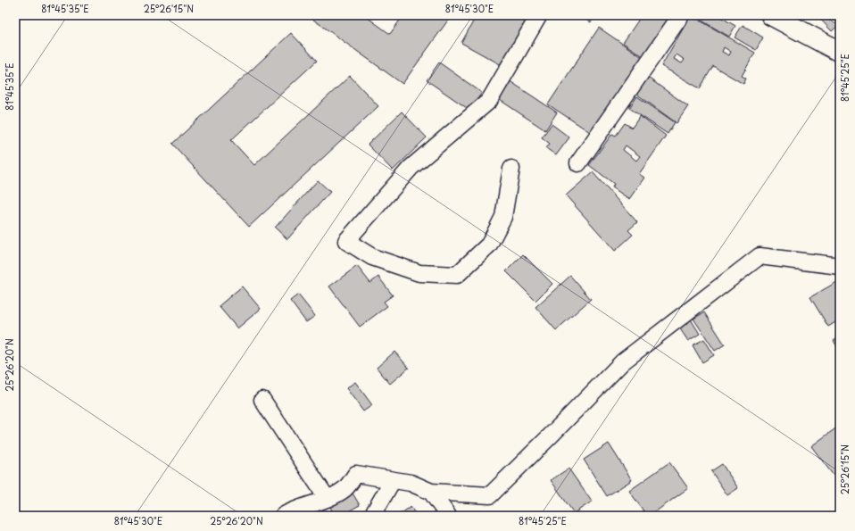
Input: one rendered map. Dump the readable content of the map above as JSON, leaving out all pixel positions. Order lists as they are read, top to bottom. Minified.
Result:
{"coordinates":["81°45'35\"E","25°26'15\"N","81°45'30\"E","81°45'25\"E","25°26'20\"N"]}
